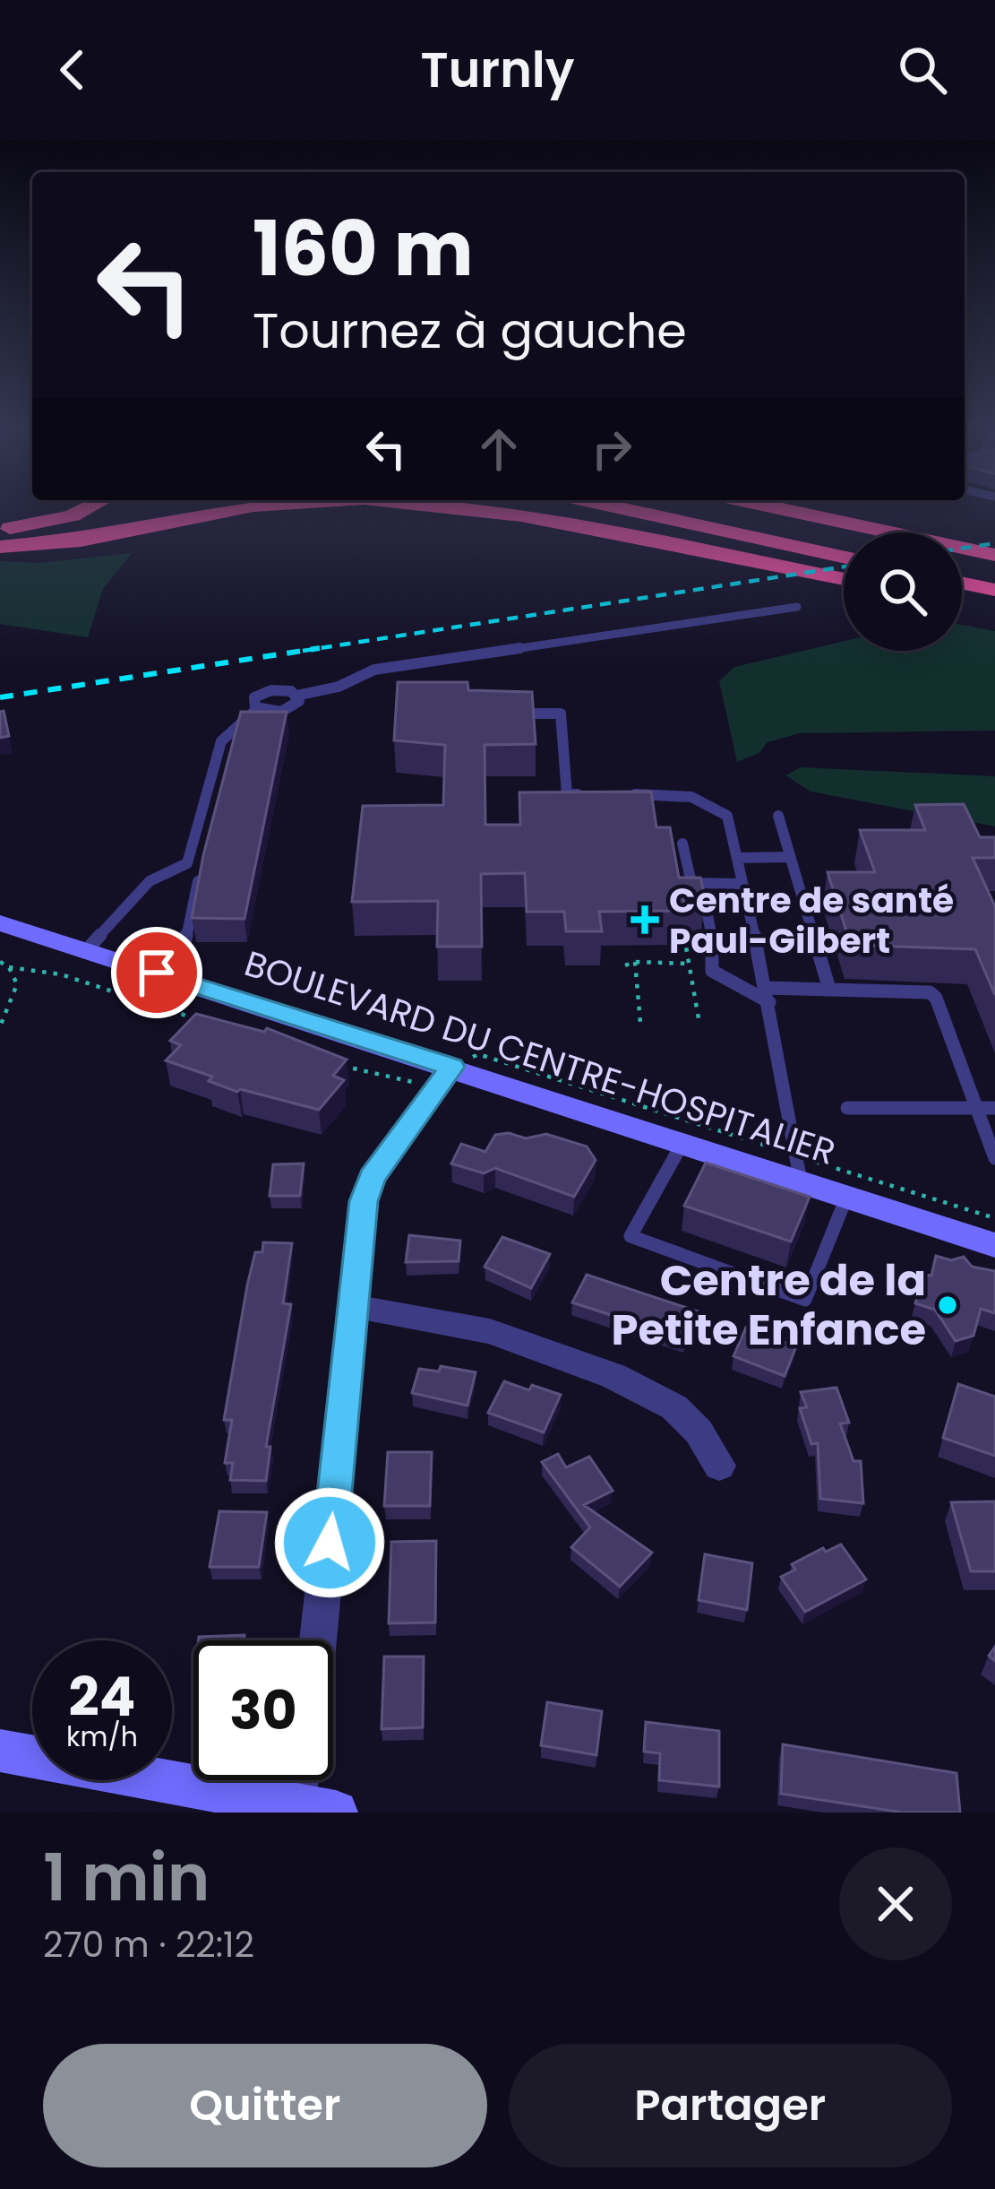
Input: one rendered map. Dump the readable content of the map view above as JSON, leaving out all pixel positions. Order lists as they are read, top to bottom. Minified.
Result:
{"streets":{"street":["BOULEVARD DU CENTRE-HOSPITALIER"]},"places":{"health":["Centre de santé Paul-Gilbert"],"other":["Centre de la Petite Enfance"]},"page":{"header":"Turnly","turn":["160 m","Tournez à gauche"],"speed":"24 km/h","limit":"30","heading":["1 min","270 m · 22:12"],"buttons":["Quitter","Partager"]}}
